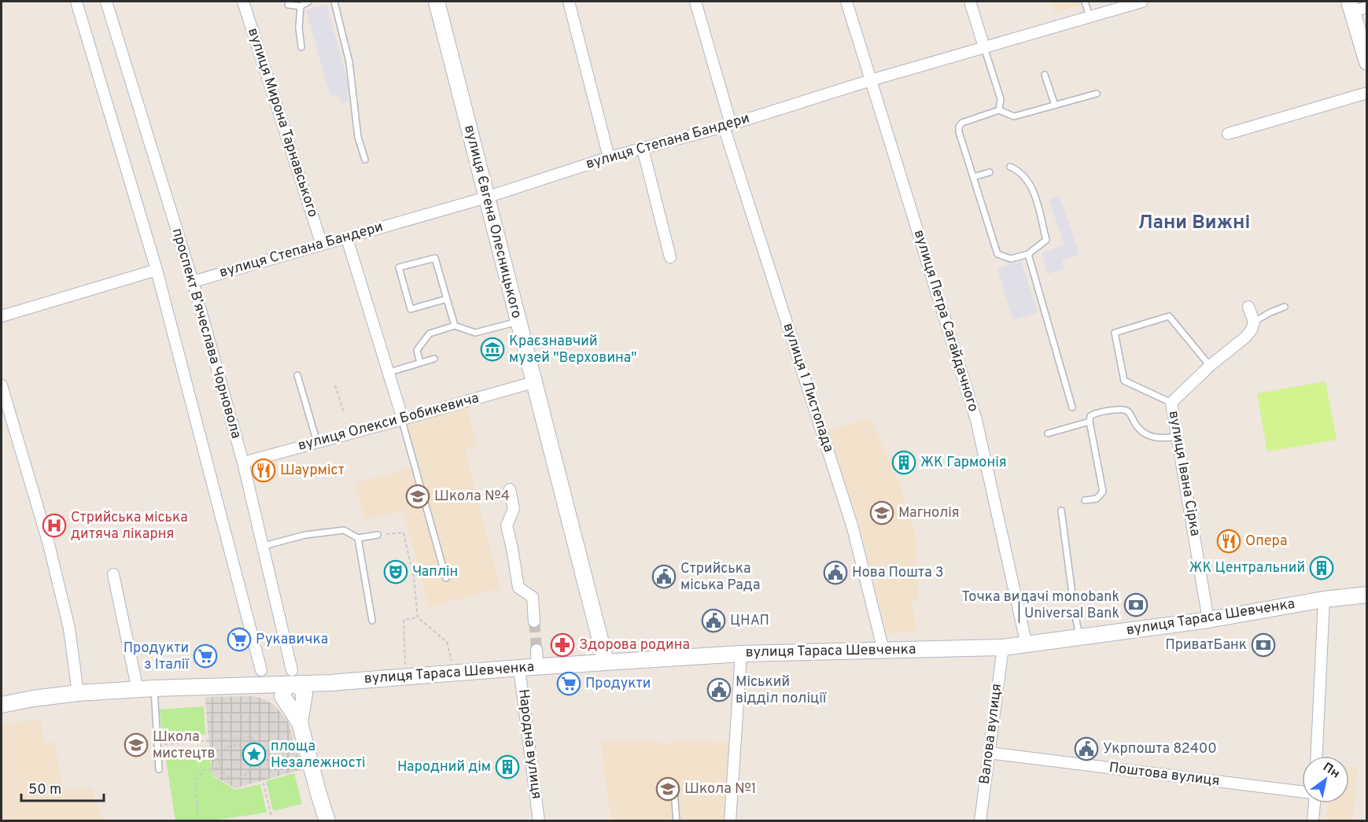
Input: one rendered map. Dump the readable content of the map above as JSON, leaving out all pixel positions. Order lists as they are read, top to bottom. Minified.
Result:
{"streets":{"main road":["вулиця Євгена Олесницького","вулиця Тараса Шевченка"],"street":["вулиця Мирона Тарнавського","вулиця Степана Бандери","вулиця Петра Сагайдачного","проспект Вʼячеслава Чорновола","вулиця 1 Листопада","вулиця Олекси Бобикевича","вулиця Івана Сірка","Валова вулиця","Народна вулиця","Поштова вулиця"]},"crossings":[["вулиця Мирона Тарнавського","вулиця Степана Бандери"],["вулиця Степана Бандери","вулиця Євгена Олесницького"],["вулиця Степана Бандери","вулиця Петра Сагайдачного"],["вулиця Степана Бандери","проспект Вʼячеслава Чорновола"],["вулиця Степана Бандери","вулиця 1 Листопада"],["вулиця Євгена Олесницького","вулиця Олекси Бобикевича"],["вулиця Євгена Олесницького","вулиця Тараса Шевченка"],["вулиця Петра Сагайдачного","вулиця Тараса Шевченка"],["проспект Вʼячеслава Чорновола","вулиця Олекси Бобикевича"],["проспект Вʼячеслава Чорновола","вулиця Тараса Шевченка"],["вулиця 1 Листопада","вулиця Тараса Шевченка"],["вулиця Івана Сірка","вулиця Тараса Шевченка"],["вулиця Тараса Шевченка","Валова вулиця"],["вулиця Тараса Шевченка","Народна вулиця"],["Валова вулиця","Поштова вулиця"]],"districts":["Лани Вижні"],"places":{"museum":["Краєзнавчий музей \"Верховина\""],"building":["ЖК Гармонія","ЖК Центральний","Народний дім"],"restaurant":["Шаурміст","Опера"],"school or university":["Школа №4","Магнолія","Школа мистецтв","Школа №1"],"hospital":["Стрийська міська дитяча лікарня"],"theatre":["Чаплін"],"public building":["Нова Пошта 3","Стрийська міська Рада","ЦНАП","Міський відділ поліції","Укрпошта 82400"],"bank":["Точка видачі monobank | Universal Bank","ПриватБанк"],"supermarket":["Рукавичка","Продукти з Італії","Продукти"],"pharmacy":["Здорова родина"],"place":["площа Незалежності"]},"scale_bar":"50 m","north":"top right"}
